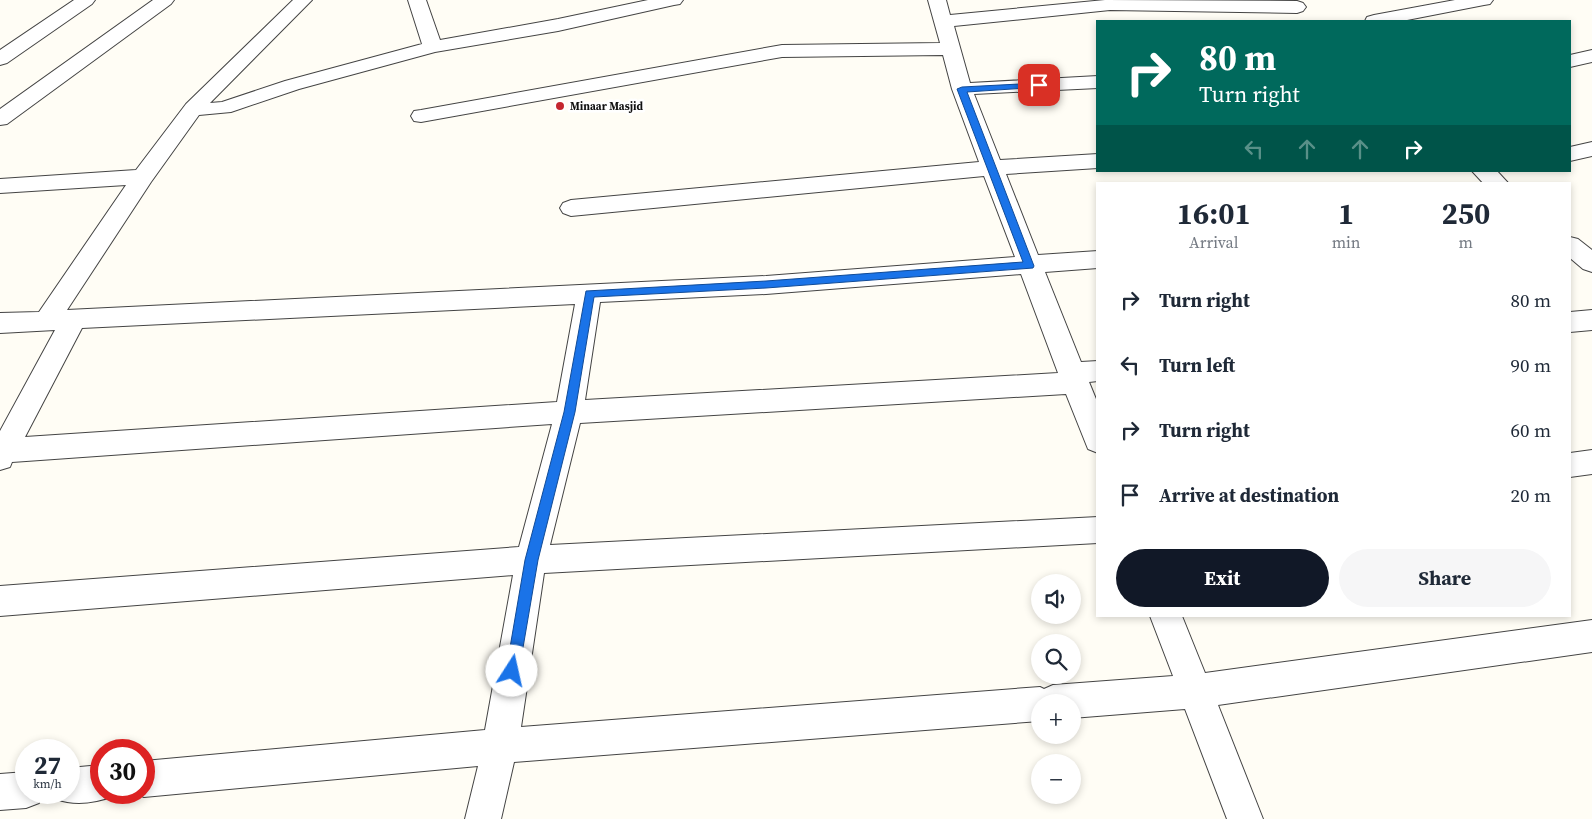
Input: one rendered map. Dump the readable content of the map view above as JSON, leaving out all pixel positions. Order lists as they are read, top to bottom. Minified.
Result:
{"places":["Minaar Masjid"],"page":{"turn":["80 m","Turn right"],"eta":["16:01","Arrival","1","min","250","m"],"list":[{"name":"Turn right","value":"80 m"},{"name":"Turn left","value":"90 m"},{"name":"Turn right","value":"60 m"},{"name":"Arrive at destination","value":"20 m"}],"buttons":["Exit","Share"],"map_buttons":["+","−"],"speed":"27 km/h","limit":"30"}}
